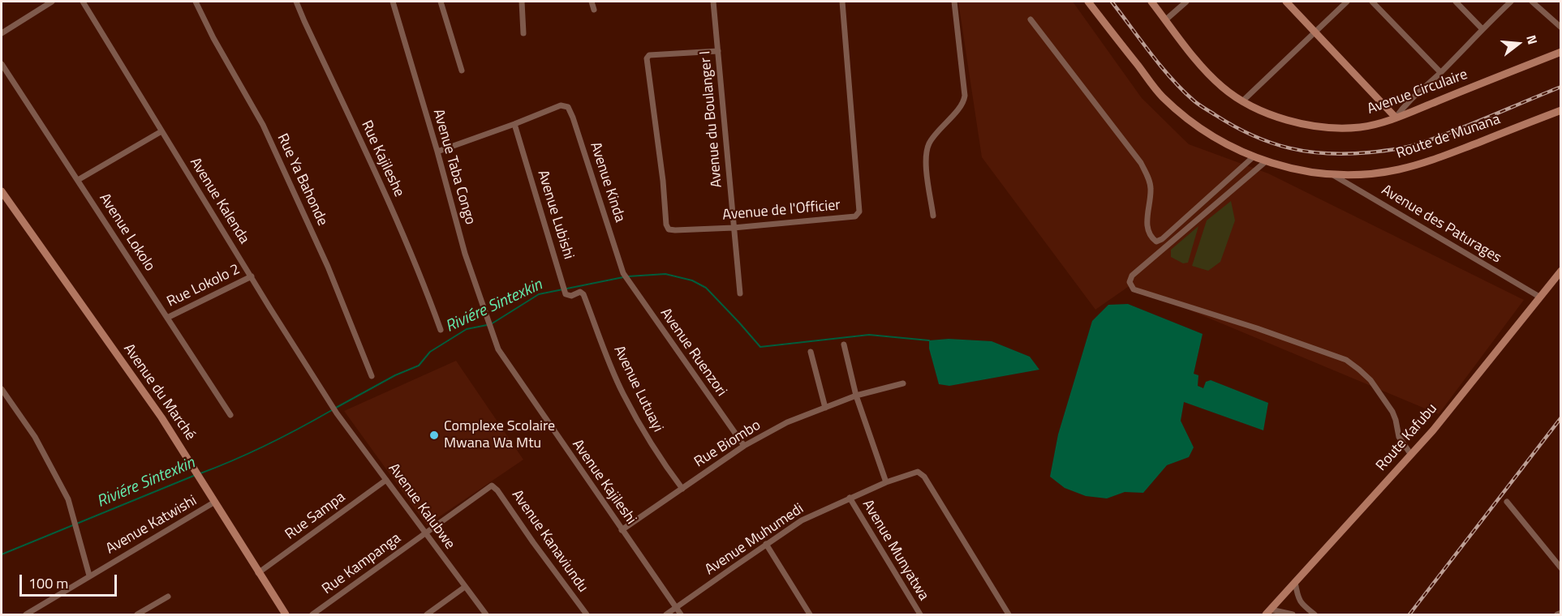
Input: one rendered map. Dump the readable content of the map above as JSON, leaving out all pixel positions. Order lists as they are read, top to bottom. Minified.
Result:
{"streets":{"street":["Avenue Circulaire","Avenue du Boulanger I","Route de Munana","Rue Kajileshe","Avenue Taba Congo","Rue Ya Bahonde","Avenue Kinda","Avenue Kalenda","Avenue de l'Officier","Avenue Lubishi","Avenue des Paturages","Avenue Lokolo","Rue Lokolo 2","Avenue Ruenzori","Avenue Lutuayi","Avenue du Marché","Route Kafubu","Rue Biombo","Avenue Kajileshi","Avenue Kalubwe","Rue Sampa","Avenue Katwishi","Avenue Muhumedi","Avenue Kanaviundu","Avenue Munyatwa","Rue Kampanga"]},"crossings":[["Avenue du Boulanger I","Avenue de l'Officier"],["Route de Munana","Avenue des Paturages"],["Avenue Taba Congo","Avenue Kajileshi"],["Avenue Kinda","Avenue Lubishi"],["Avenue Kinda","Avenue Ruenzori"],["Avenue Kalenda","Rue Lokolo 2"],["Avenue Kalenda","Avenue Kalubwe"],["Avenue Lubishi","Avenue Lutuayi"],["Avenue des Paturages","Route Kafubu"],["Avenue Lokolo","Rue Lokolo 2"],["Avenue Ruenzori","Rue Biombo"],["Avenue Lutuayi","Rue Biombo"],["Avenue du Marché","Rue Sampa"],["Avenue du Marché","Avenue Katwishi"],["Rue Biombo","Avenue Kajileshi"],["Avenue Kajileshi","Avenue Muhumedi"],["Avenue Kalubwe","Rue Sampa"],["Avenue Kalubwe","Rue Kampanga"],["Avenue Muhumedi","Avenue Munyatwa"],["Avenue Kanaviundu","Rue Kampanga"]],"water":["Riviére Sintexkin"],"places":["Complexe Scolaire Mwana Wa Mtu"],"scale_bar":"100 m","north":"right"}
